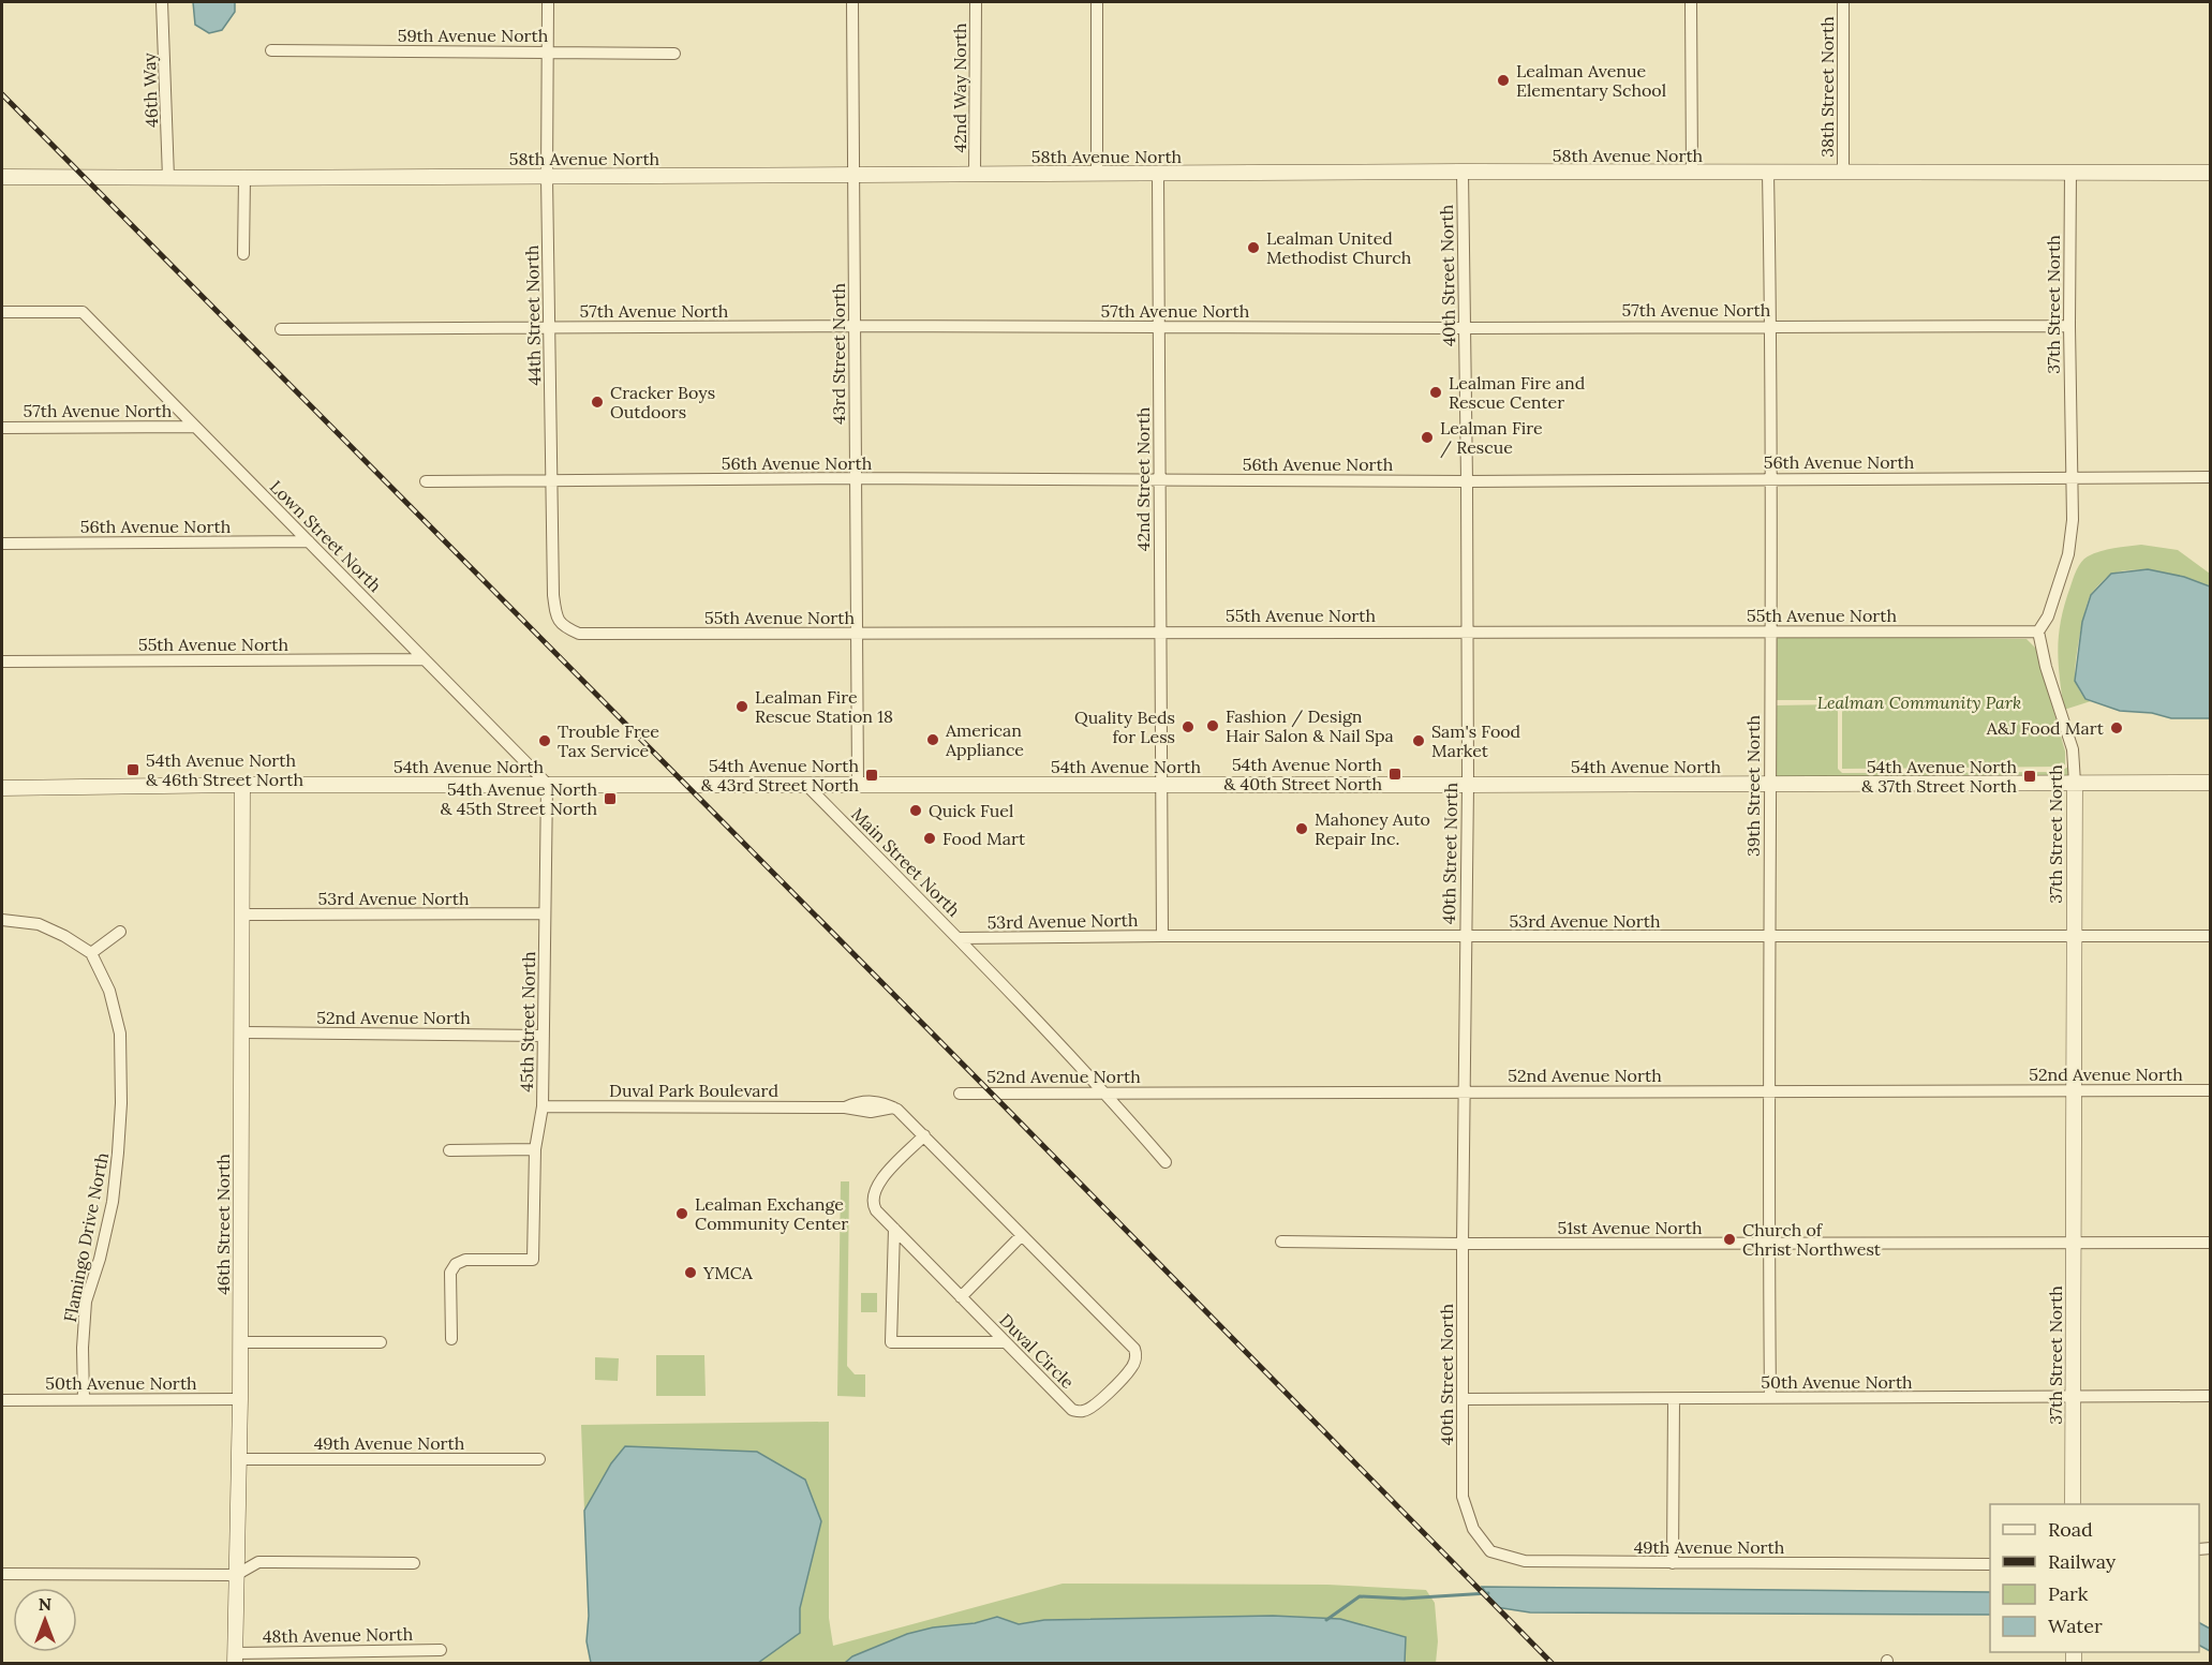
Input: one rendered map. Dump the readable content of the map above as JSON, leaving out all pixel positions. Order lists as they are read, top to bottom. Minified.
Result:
{"streets":{"street":["59th Avenue North","38th Street North","42nd Way North","46th Way","58th Avenue North","40th Street North","37th Street North","57th Avenue North","44th Street North","43rd Street North","56th Avenue North","42nd Street North","Lown Street North","55th Avenue North","54th Avenue North","39th Street North","Main Street North","53rd Avenue North","52nd Avenue North","45th Street North","Duval Park Boulevard","46th Street North","51st Avenue North","Flamingo Drive North","Duval Circle","50th Avenue North","49th Avenue North","48th Avenue North"]},"crossings":[["59th Avenue North","44th Street North"],["38th Street North","58th Avenue North"],["42nd Way North","58th Avenue North"],["46th Way","58th Avenue North"],["58th Avenue North","40th Street North"],["58th Avenue North","37th Street North"],["58th Avenue North","44th Street North"],["58th Avenue North","43rd Street North"],["58th Avenue North","42nd Street North"],["58th Avenue North","39th Street North"],["40th Street North","57th Avenue North"],["40th Street North","56th Avenue North"],["40th Street North","55th Avenue North"],["40th Street North","54th Avenue North"],["40th Street North","53rd Avenue North"],["40th Street North","52nd Avenue North"],["40th Street North","51st Avenue North"],["40th Street North","50th Avenue North"],["40th Street North","49th Avenue North"],["37th Street North","57th Avenue North"],["37th Street North","56th Avenue North"],["37th Street North","55th Avenue North"],["37th Street North","54th Avenue North"],["37th Street North","53rd Avenue North"],["37th Street North","52nd Avenue North"],["37th Street North","51st Avenue North"],["37th Street North","50th Avenue North"],["57th Avenue North","44th Street North"],["57th Avenue North","43rd Street North"],["57th Avenue North","42nd Street North"],["57th Avenue North","Lown Street North"],["57th Avenue North","39th Street North"],["44th Street North","56th Avenue North"],["44th Street North","55th Avenue North"],["43rd Street North","56th Avenue North"],["43rd Street North","55th Avenue North"],["43rd Street North","54th Avenue North"],["56th Avenue North","42nd Street North"],["56th Avenue North","Lown Street North"],["56th Avenue North","39th Street North"],["42nd Street North","55th Avenue North"],["42nd Street North","54th Avenue North"],["42nd Street North","53rd Avenue North"],["Lown Street North","55th Avenue North"],["Lown Street North","54th Avenue North"],["Lown Street North","45th Street North"],["55th Avenue North","39th Street North"],["54th Avenue North","39th Street North"],["54th Avenue North","Main Street North"],["54th Avenue North","45th Street North"],["54th Avenue North","46th Street North"],["39th Street North","53rd Avenue North"],["39th Street North","52nd Avenue North"],["39th Street North","51st Avenue North"],["39th Street North","50th Avenue North"],["Main Street North","53rd Avenue North"],["Main Street North","52nd Avenue North"],["53rd Avenue North","45th Street North"],["53rd Avenue North","46th Street North"],["52nd Avenue North","45th Street North"],["52nd Avenue North","46th Street North"],["45th Street North","Duval Park Boulevard"],["Duval Park Boulevard","Duval Circle"],["46th Street North","50th Avenue North"],["46th Street North","49th Avenue North"],["46th Street North","48th Avenue North"],["Flamingo Drive North","50th Avenue North"]],"parks":["Lealman Community Park"],"places":{"other":["Lealman Avenue Elementary School","Lealman United Methodist Church","Lealman Fire and Rescue Center","Cracker Boys Outdoors","Lealman Fire / Rescue","Lealman Fire Rescue Station 18","Fashion / Design Hair Salon & Nail Spa","Quality Beds for Less","A&J Food Mart","American Appliance","Trouble Free Tax Service","Sam's Food Market","Quick Fuel","Mahoney Auto Repair Inc.","Food Mart","Lealman Exchange Community Center","Church of Christ Northwest","YMCA"],"transit":["54th Avenue North & 46th Street North","54th Avenue North & 40th Street North","54th Avenue North & 43rd Street North","54th Avenue North & 37th Street North","54th Avenue North & 45th Street North"]},"legend":["Road","Railway","Park","Water"],"north":"top"}
